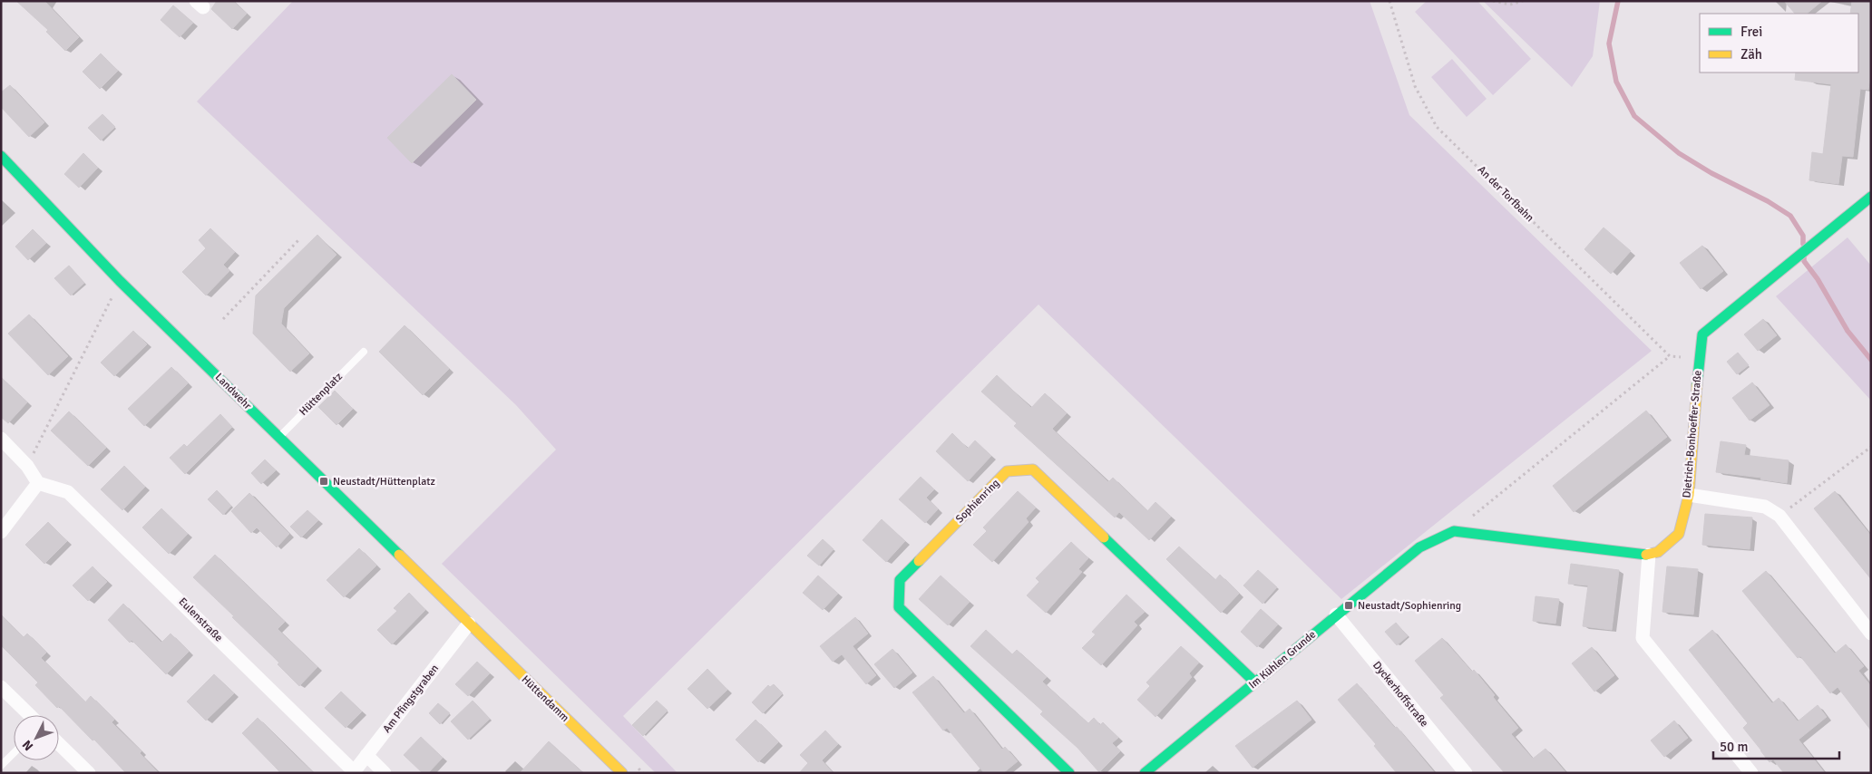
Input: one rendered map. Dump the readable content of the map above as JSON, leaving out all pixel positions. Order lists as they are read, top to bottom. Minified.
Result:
{"streets":{"street":["Landwehr","Dietrich-Bonhoeffer-Straße","Sophienring","Eulenstraße","Im Kühlen Grunde","Dyckerhoffstraße","Am Pfingstgraben","Hüttendamm"],"lane":["Hüttenplatz"],"path":["An der Torfbahn"]},"crossings":[["An der Torfbahn","Im Kühlen Grunde"],["Landwehr","Hüttenplatz"],["Landwehr","Am Pfingstgraben"],["Landwehr","Hüttendamm"],["Sophienring","Im Kühlen Grunde"],["Eulenstraße","Am Pfingstgraben"],["Im Kühlen Grunde","Dyckerhoffstraße"],["Am Pfingstgraben","Hüttendamm"]],"places":{"transit":["Neustadt/Hüttenplatz","Neustadt/Sophienring"]},"legend":["Frei","Zäh"],"scale_bar":"50 m","north":"bottom left"}
